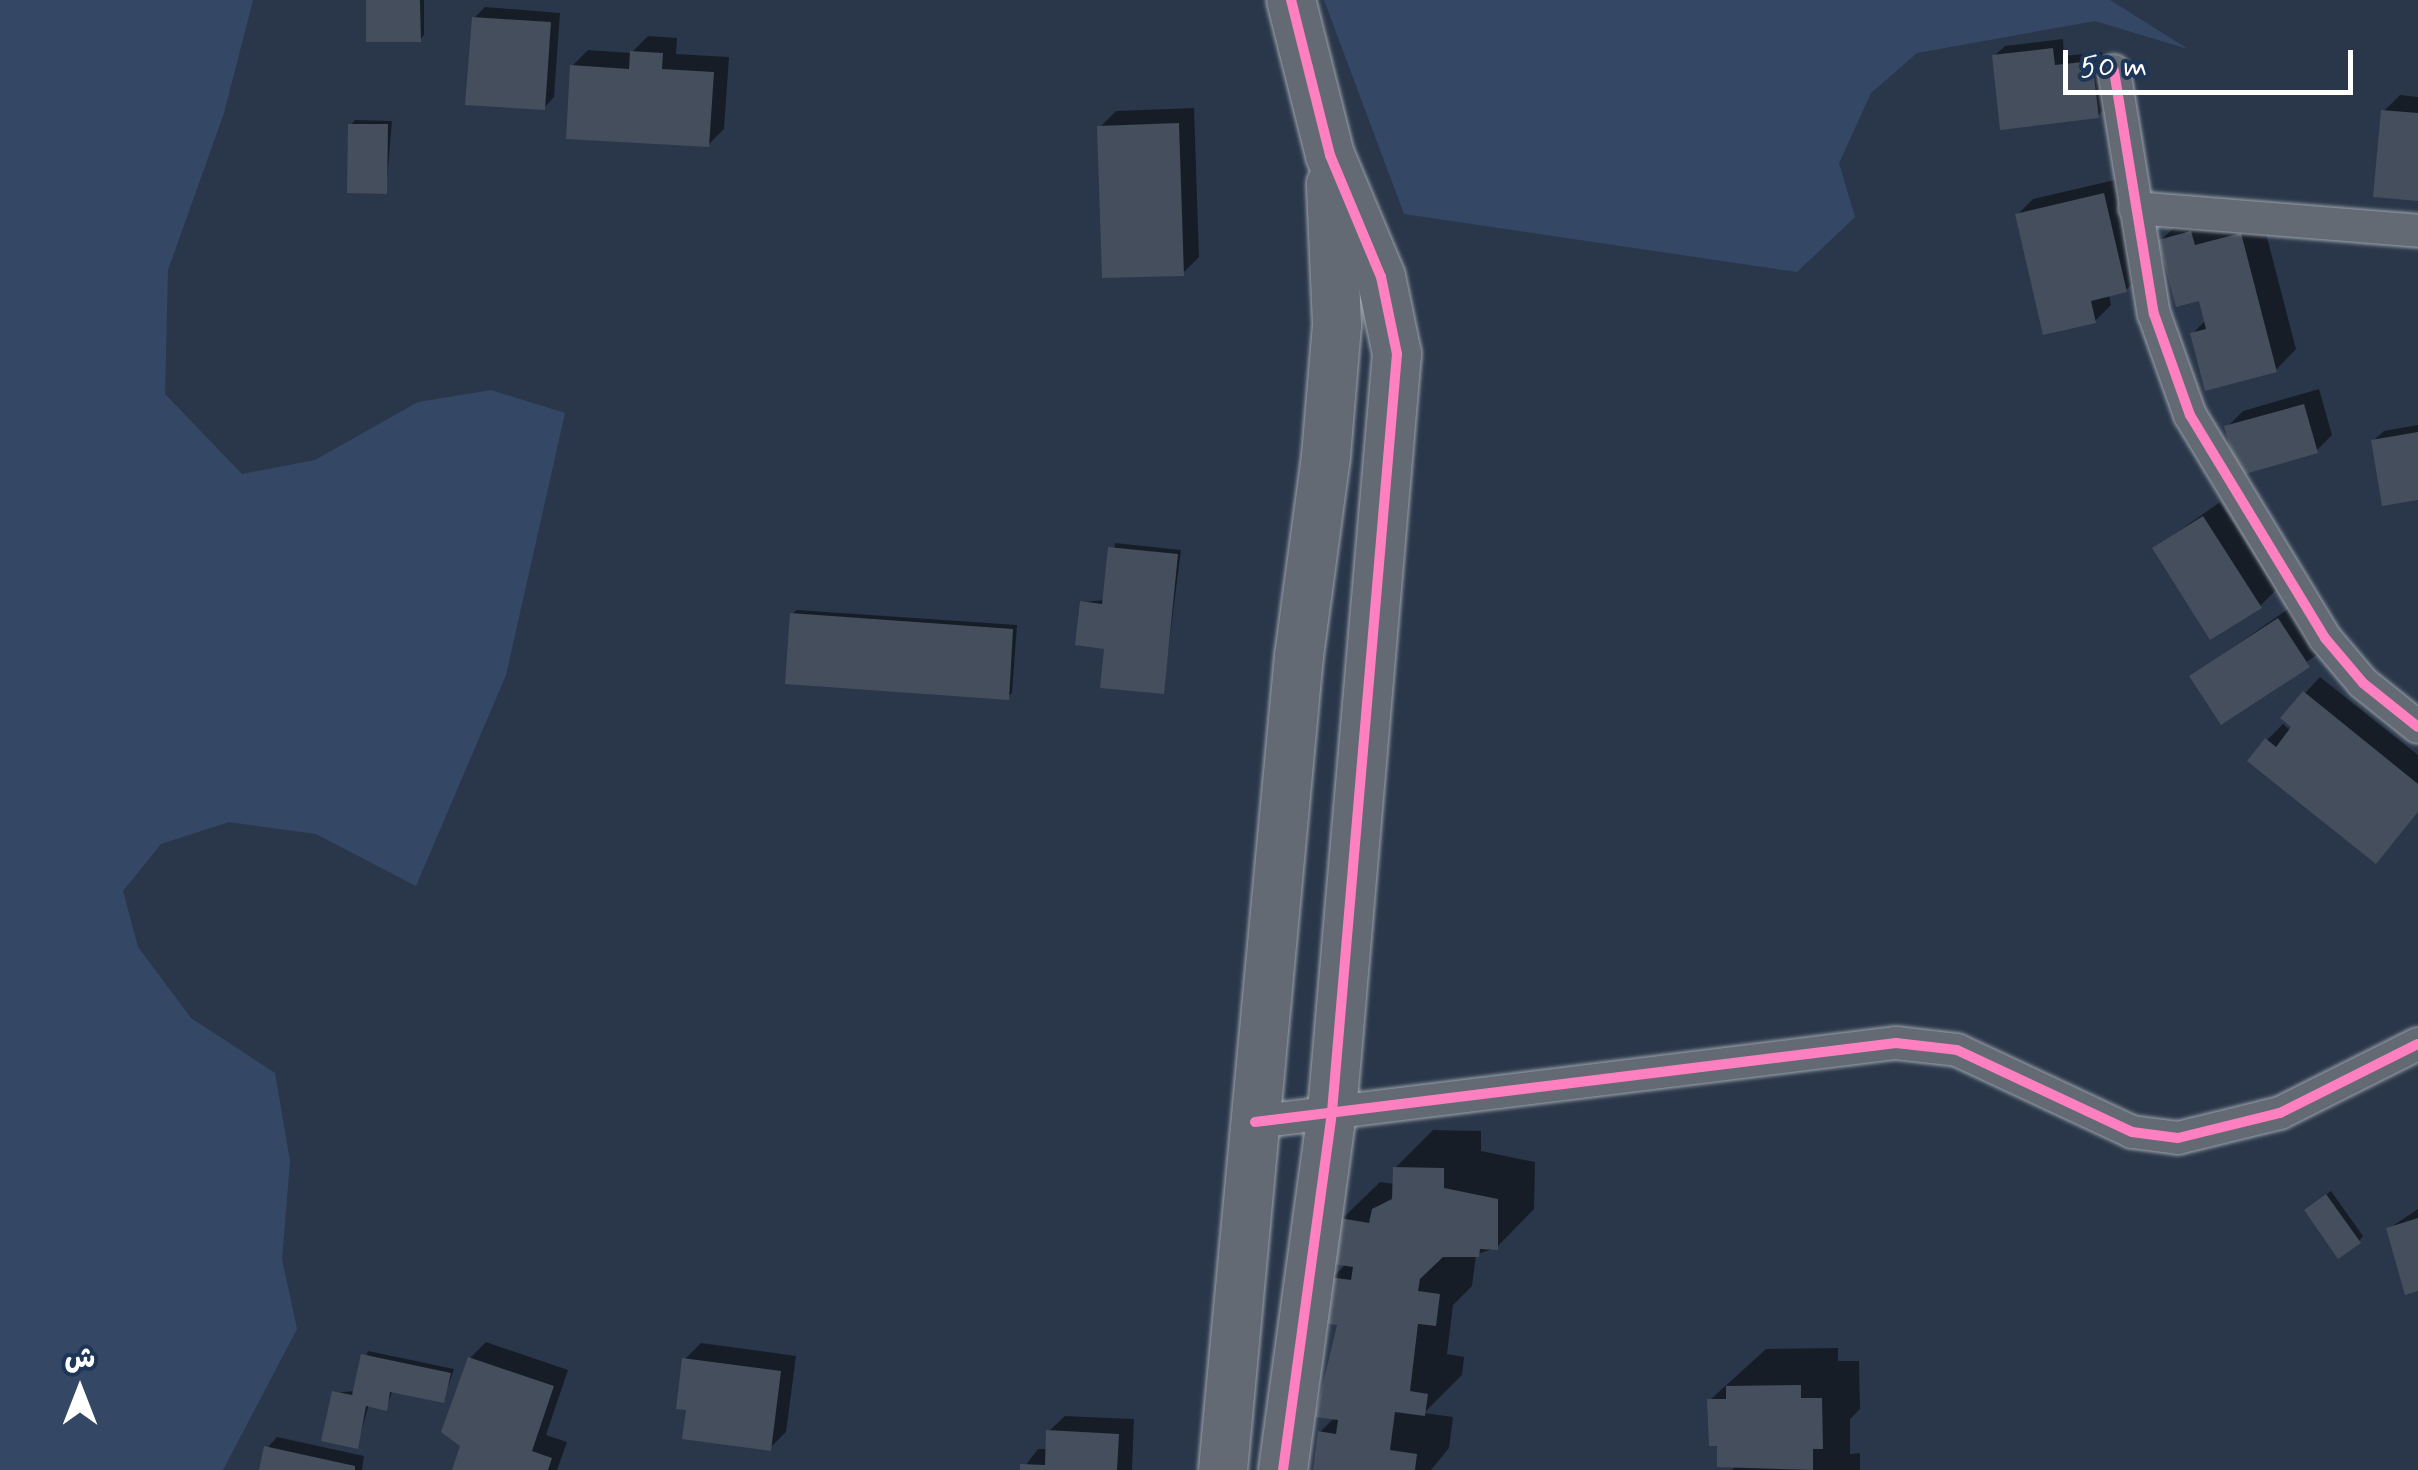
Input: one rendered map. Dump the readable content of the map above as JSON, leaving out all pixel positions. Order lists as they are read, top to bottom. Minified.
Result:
{"scale_bar":"50 m","north":"top"}
